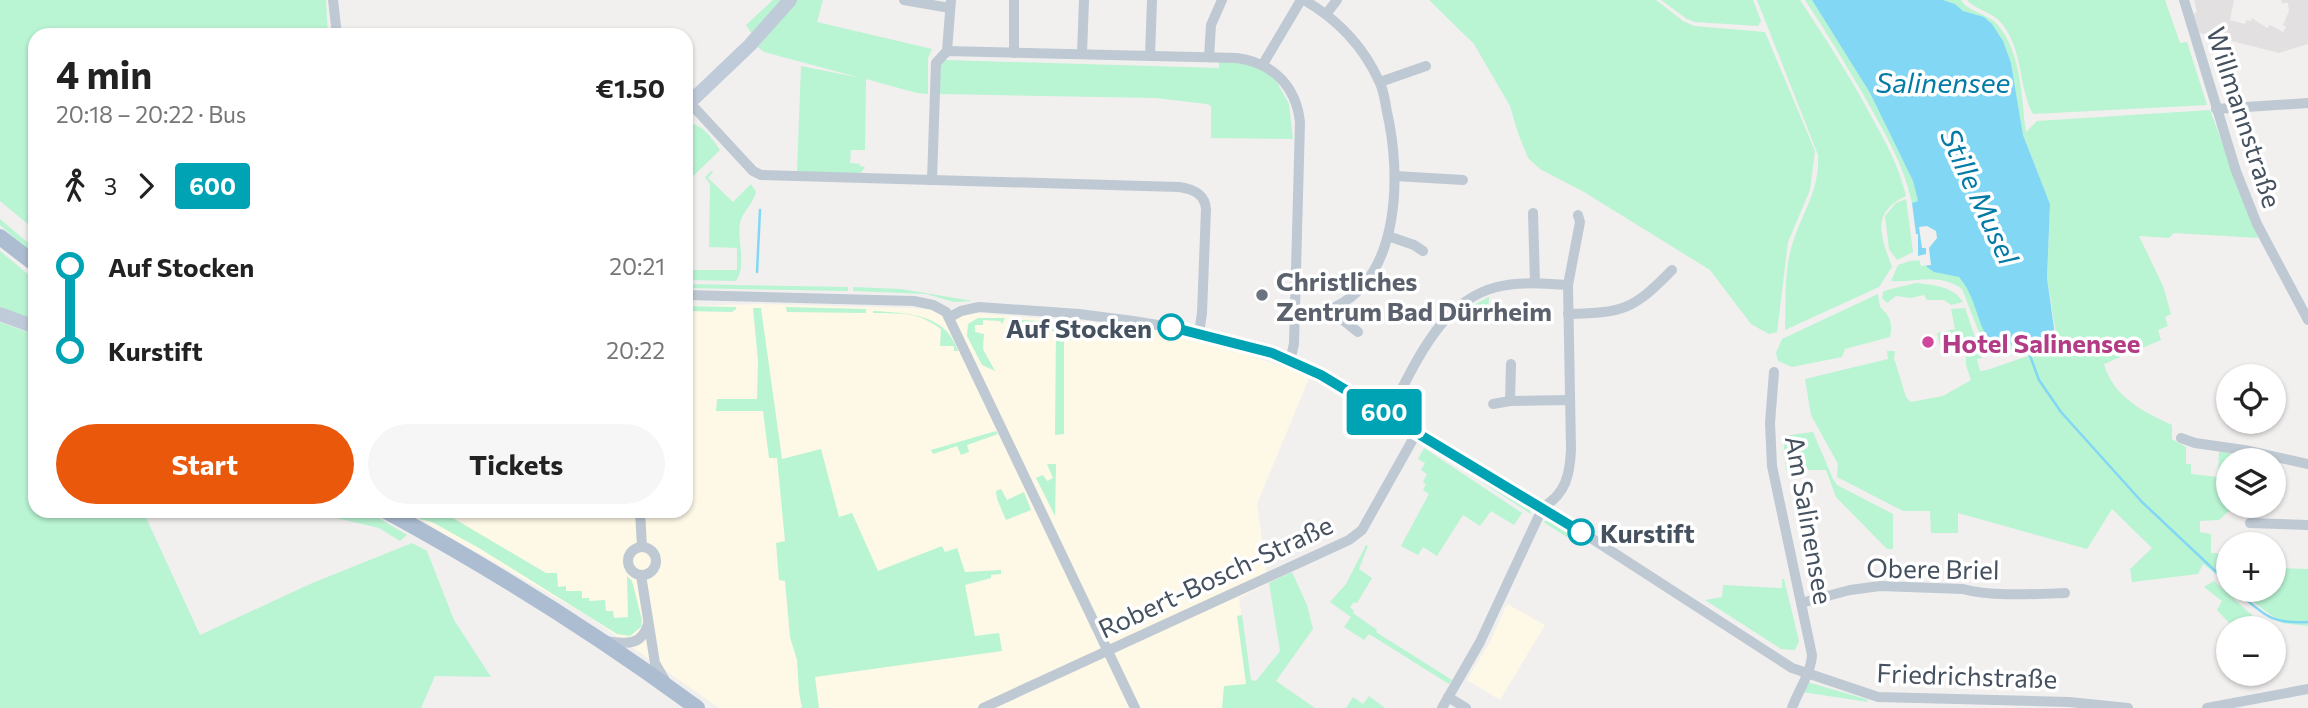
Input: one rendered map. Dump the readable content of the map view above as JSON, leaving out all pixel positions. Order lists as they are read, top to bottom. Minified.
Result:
{"streets":{"street":["Willmannstraße","Am Salinensee","Obere Briel","Robert-Bosch-Straße","Friedrichstraße"]},"crossings":[["Am Salinensee","Obere Briel"],["Am Salinensee","Friedrichstraße"],["Robert-Bosch-Straße","Friedrichstraße"]],"water":["Salinensee","Stille Musel"],"places":["Christliches Zentrum Bad Dürrheim","Auf Stocken","Hotel Salinensee","Kurstift"],"lines":["bus line 600"],"page":{"on_map":"600","heading":["4 min","20:18 – 20:22 · Bus","€1.50"],"legs":["3","600"],"list":[{"name":"Auf Stocken","value":"20:21"},{"name":"Kurstift","value":"20:22"}],"map_buttons":["+","−"],"buttons":["Start","Tickets"]}}
